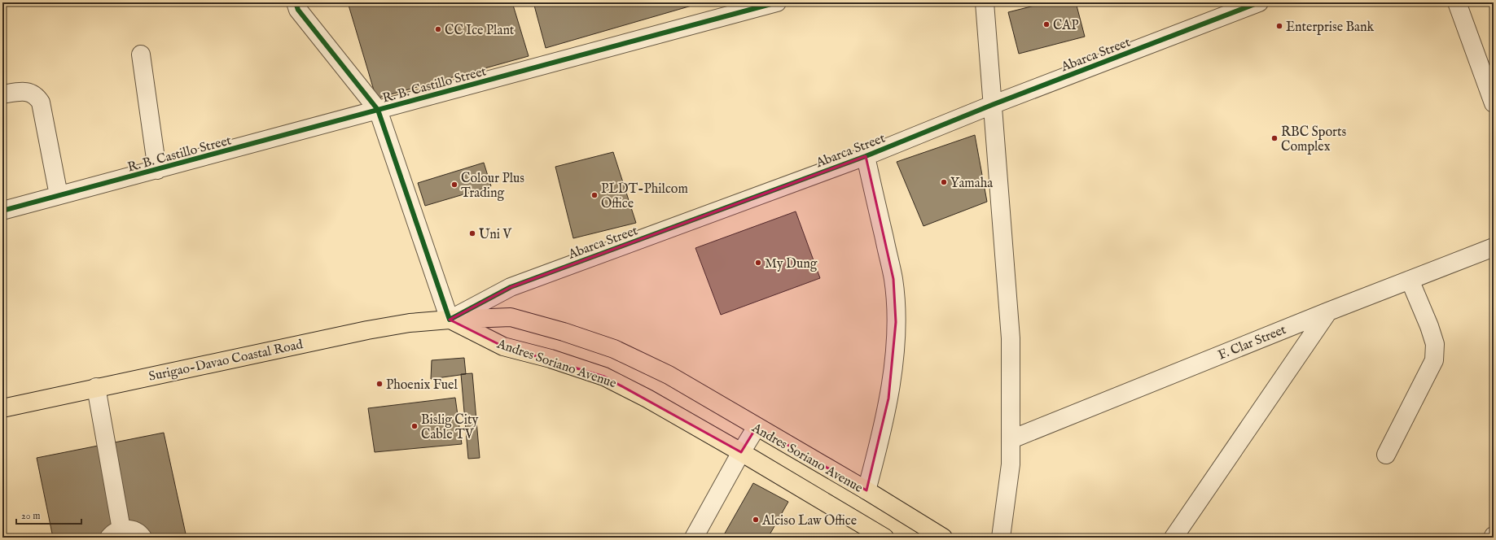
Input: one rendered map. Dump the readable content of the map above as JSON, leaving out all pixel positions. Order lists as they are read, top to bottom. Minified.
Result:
{"streets":{"highway":["Surigao-Davao Coastal Road","Andres Soriano Avenue"],"street":["Abarca Street","R. B. Castillo Street","F. Clar Street"]},"crossings":[["Abarca Street","Surigao-Davao Coastal Road"],["Abarca Street","Andres Soriano Avenue"],["Surigao-Davao Coastal Road","Andres Soriano Avenue"]],"places":["CAP","Enterprise Bank","CC Ice Plant","RBC Sports Complex","Yamaha","Colour Plus Trading","PLDT-Philcom Office","Uni V","My Dung","Phoenix Fuel","Bislig City Cable TV","Alciso Law Office"],"scale_bar":"20 m"}
